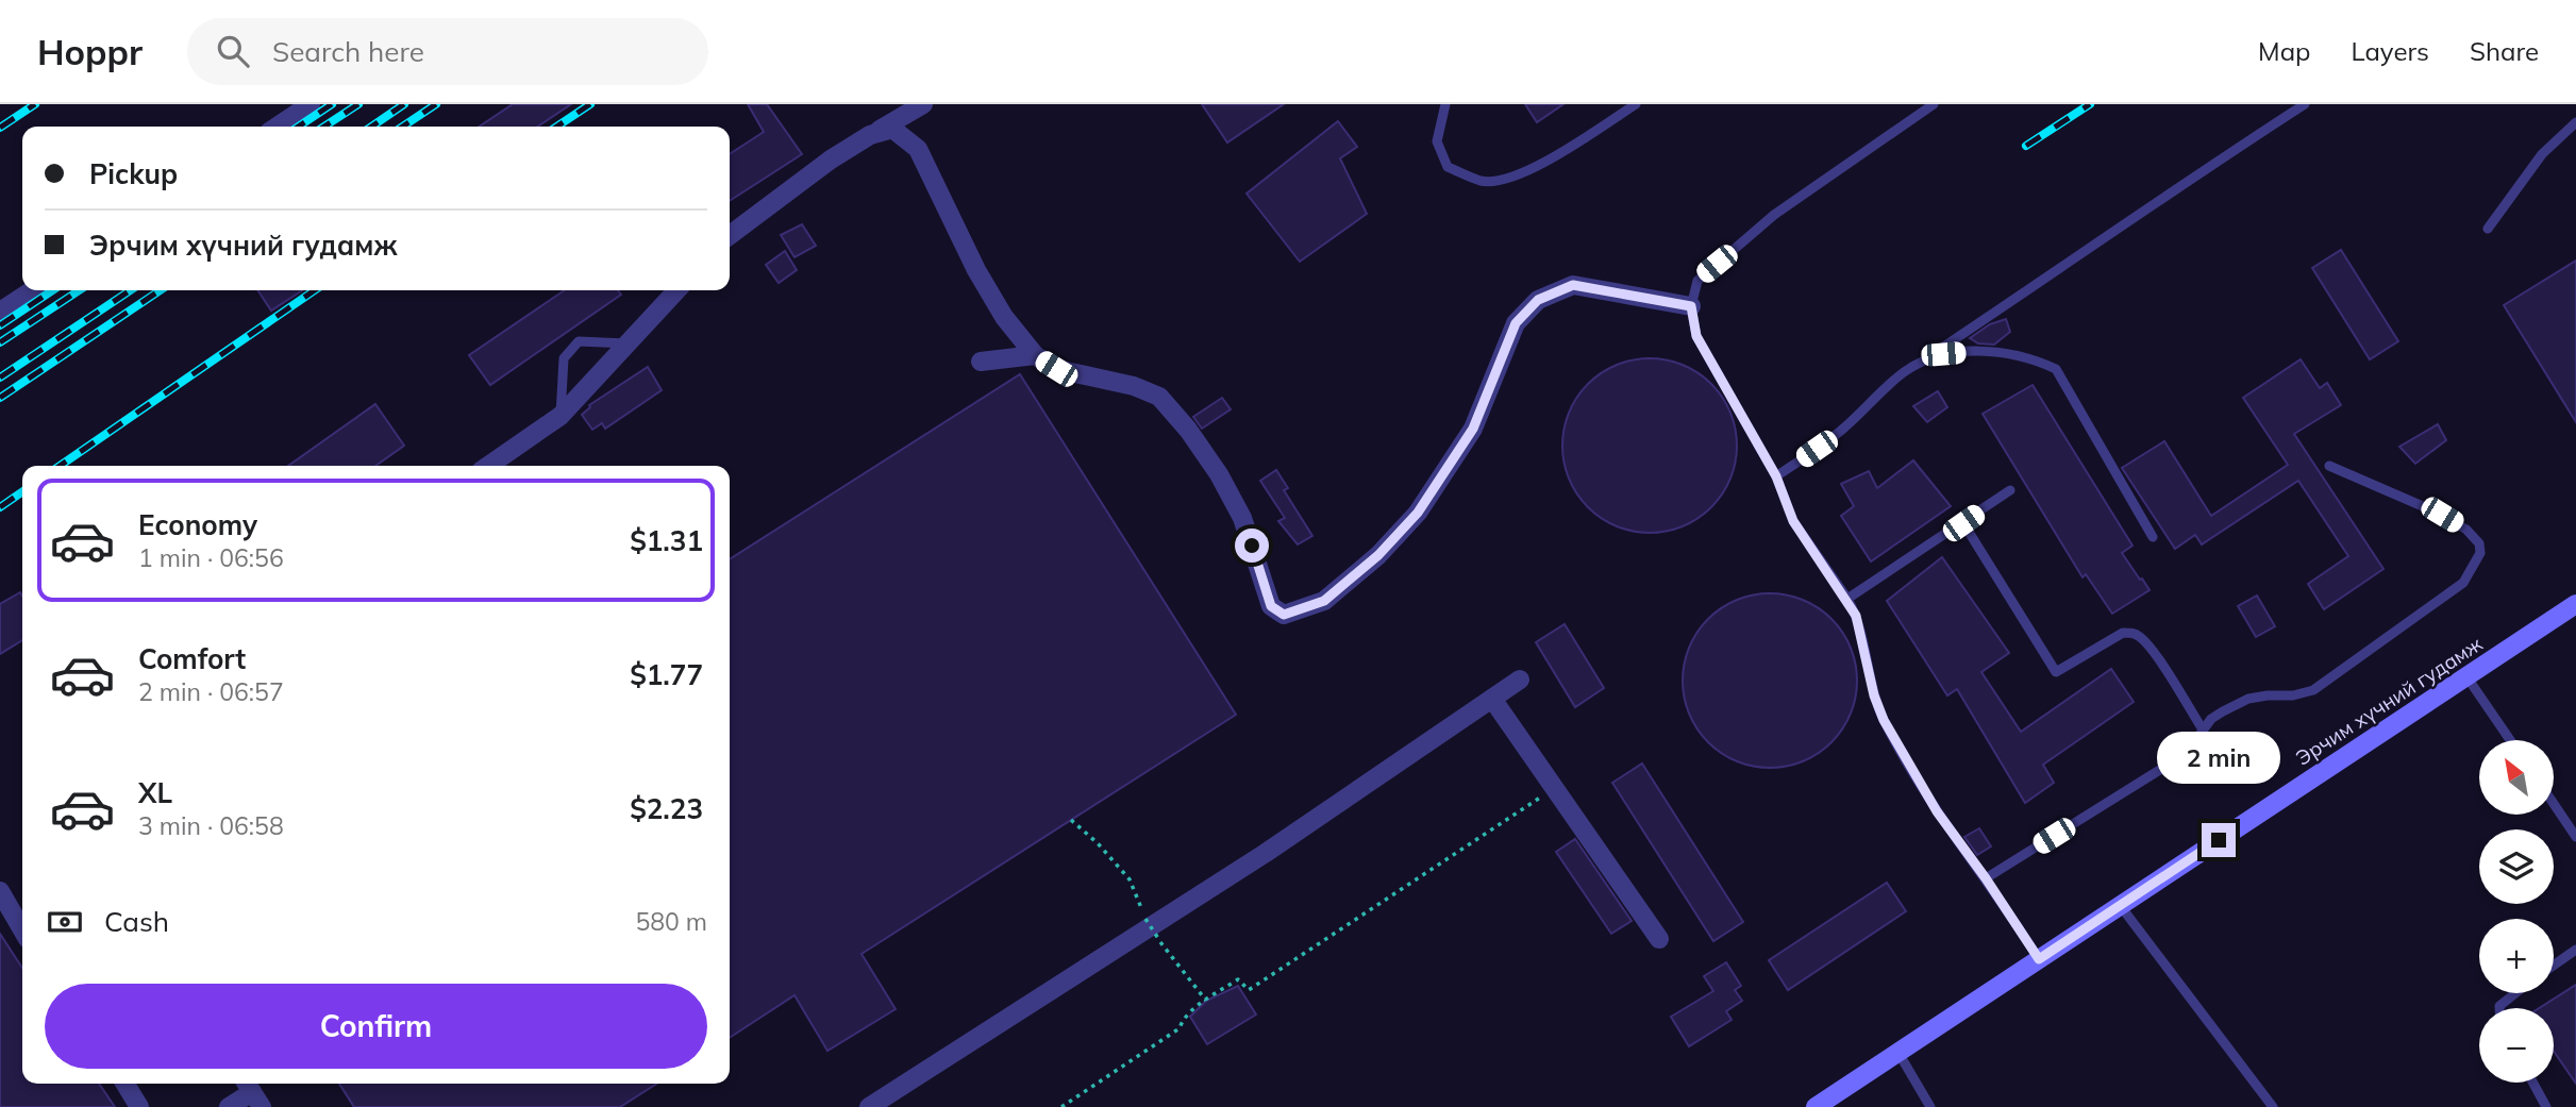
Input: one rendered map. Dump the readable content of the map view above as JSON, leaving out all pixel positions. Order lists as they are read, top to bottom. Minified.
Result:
{"streets":{"main road":["Эрчим хүчний гудамж"]},"north":"top left","page":{"header":"Hoppr","search":"Search here","nav":["Map","Layers","Share"],"banner":["Pickup","Эрчим хүчний гудамж"],"list":[{"name":"Economy","note":"1 min · 06:56","value":"$1.31"},{"name":"Comfort","note":"2 min · 06:57","value":"$1.77"},{"name":"XL","note":"3 min · 06:58","value":"$2.23"}],"bubble":"2 min","map_buttons":["+","−"],"pay":["Cash","580 m"],"buttons":"Confirm"}}
